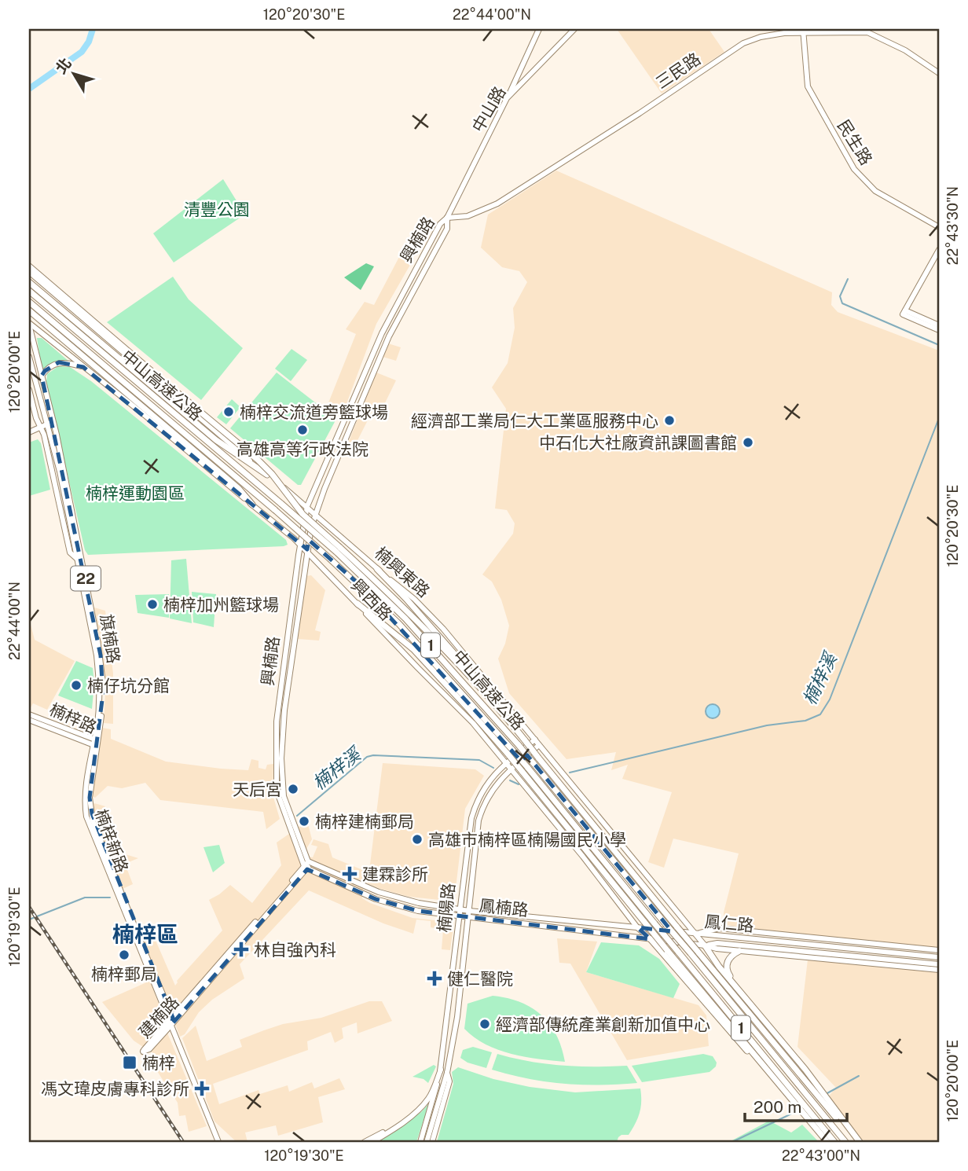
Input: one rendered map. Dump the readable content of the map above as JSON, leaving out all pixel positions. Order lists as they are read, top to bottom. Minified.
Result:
{"streets":{"highway":["中山高速公路","1"],"street":["三民路","中山路","民生路","興楠路","楠興東路","22","興西路","旗楠路","楠梓路","楠梓新路","楠陽路","鳳楠路","鳳仁路","建楠路"]},"crossings":[["三民路","中山路"],["三民路","民生路"],["三民路","興楠路"],["中山路","興楠路"],["興楠路","楠興東路"],["興楠路","興西路"],["中山高速公路","興西路"],["楠興東路","楠陽路"],["楠興東路","鳳楠路"],["楠興東路","鳳仁路"],["22","楠梓新路"],["22","建楠路"],["興西路","旗楠路"],["興西路","楠陽路"],["興西路","鳳楠路"],["旗楠路","楠梓路"],["旗楠路","楠梓新路"],["楠梓新路","建楠路"],["楠陽路","鳳楠路"],["鳳楠路","鳳仁路"],["鳳楠路","建楠路"]],"districts":["楠梓區"],"water":["楠梓溪"],"parks":["清豐公園","楠梓運動園區"],"places":{"other":["楠梓交流道旁籃球場","經濟部工業局仁大工業區服務中心","高雄高等行政法院","中石化大社廠資訊課圖書館","楠梓加州籃球場","楠仔坑分館","天后宮","楠梓建楠郵局","高雄市楠梓區楠陽國民小學","楠梓郵局","經濟部傳統產業創新加值中心"],"health":["建霖診所","林自強內科","健仁醫院","馮文瑋皮膚專科診所"],"transit":["楠梓"]},"scale_bar":"200 m","north":"top left","coordinates":["120°20'30\"E","22°44'00\"N","22°43'30\"N","120°20'00\"E","120°19'30\"E","22°43'00\"N"]}
